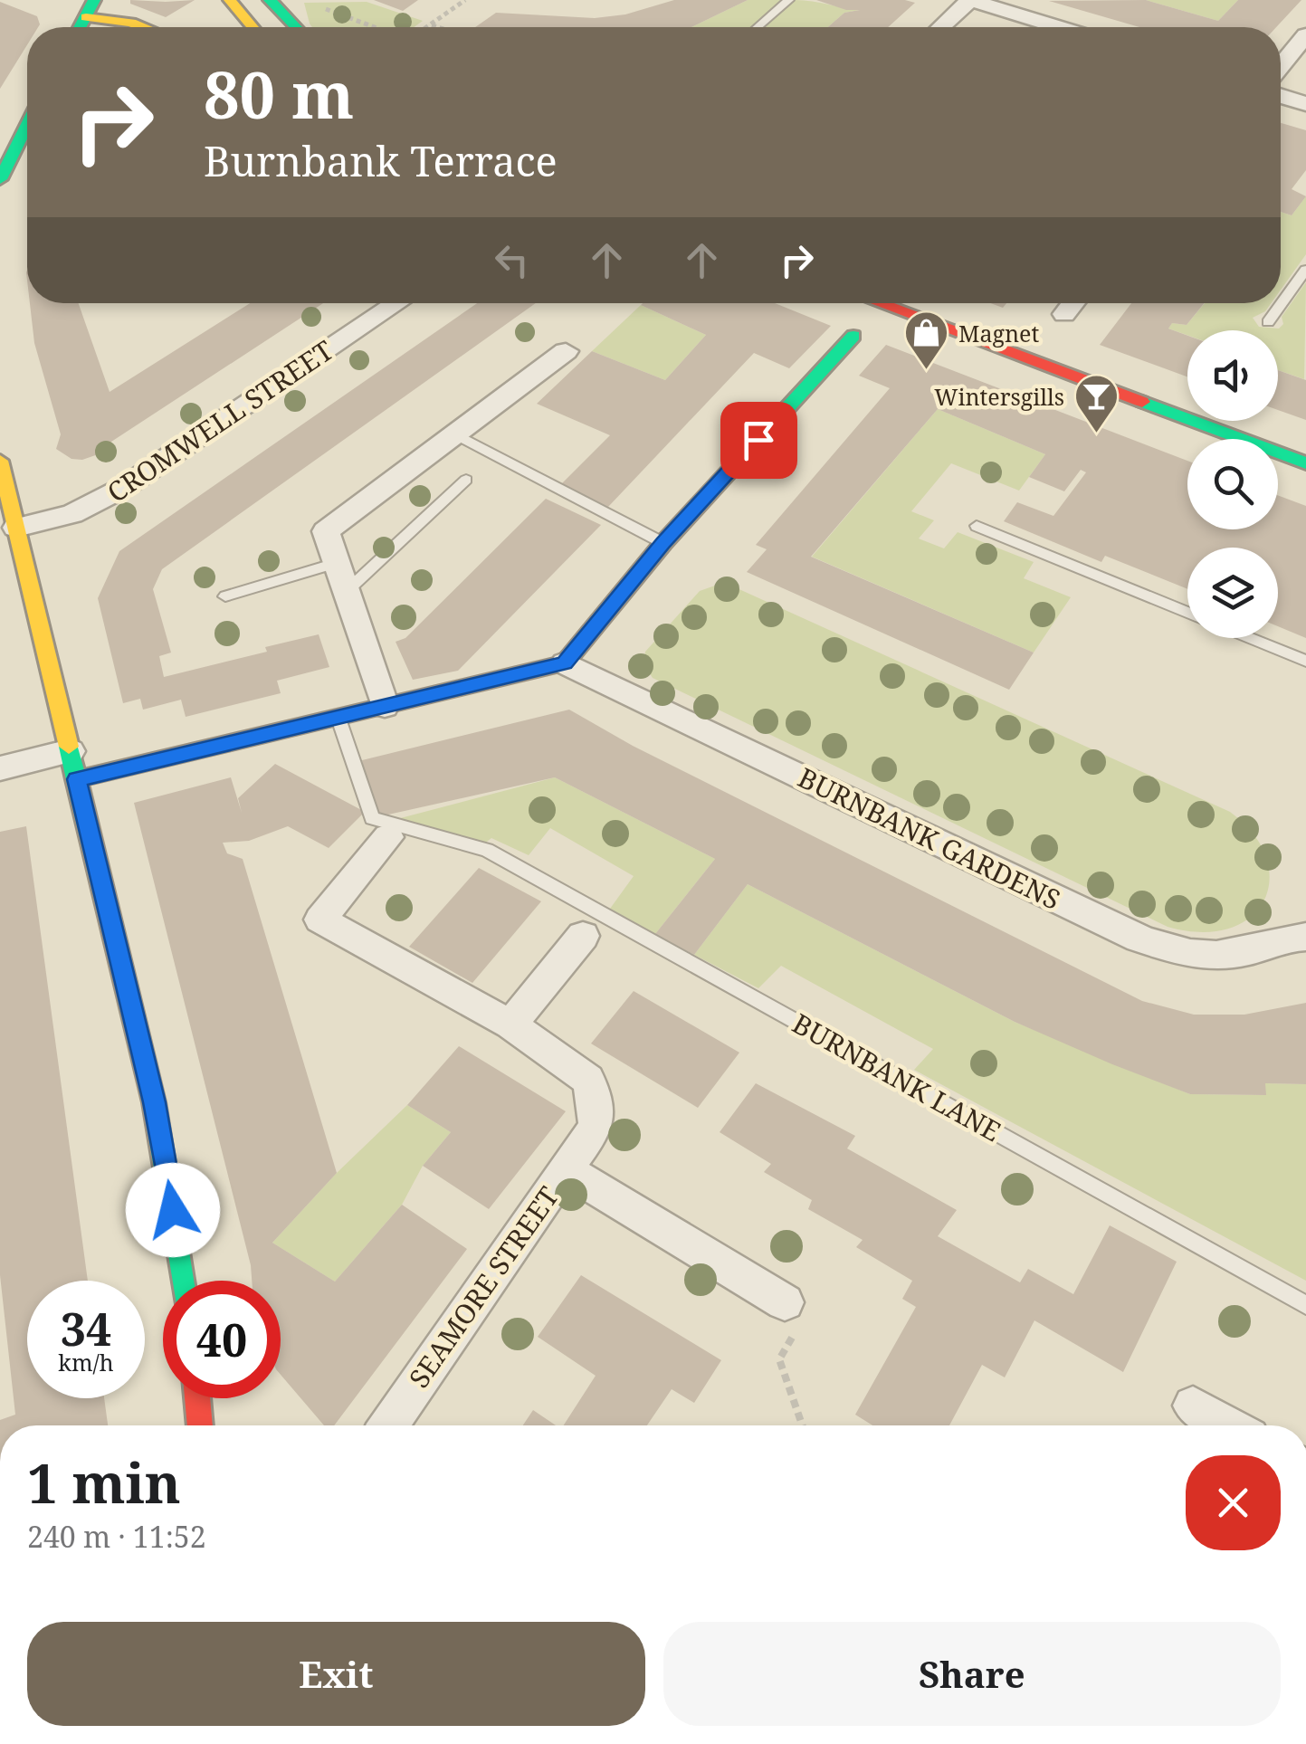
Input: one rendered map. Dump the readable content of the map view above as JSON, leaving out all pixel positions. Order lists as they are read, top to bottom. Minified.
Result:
{"streets":{"street":["CROMWELL STREET","BURNBANK GARDENS","SEAMORE STREET"],"lane":["BURNBANK LANE"]},"places":{"shop":["Magnet"],"bar":["Wintersgills"]},"page":{"turn":["80 m","Burnbank Terrace"],"speed":"34 km/h","limit":"40","heading":["1 min","240 m · 11:52"],"buttons":["Exit","Share"]}}
